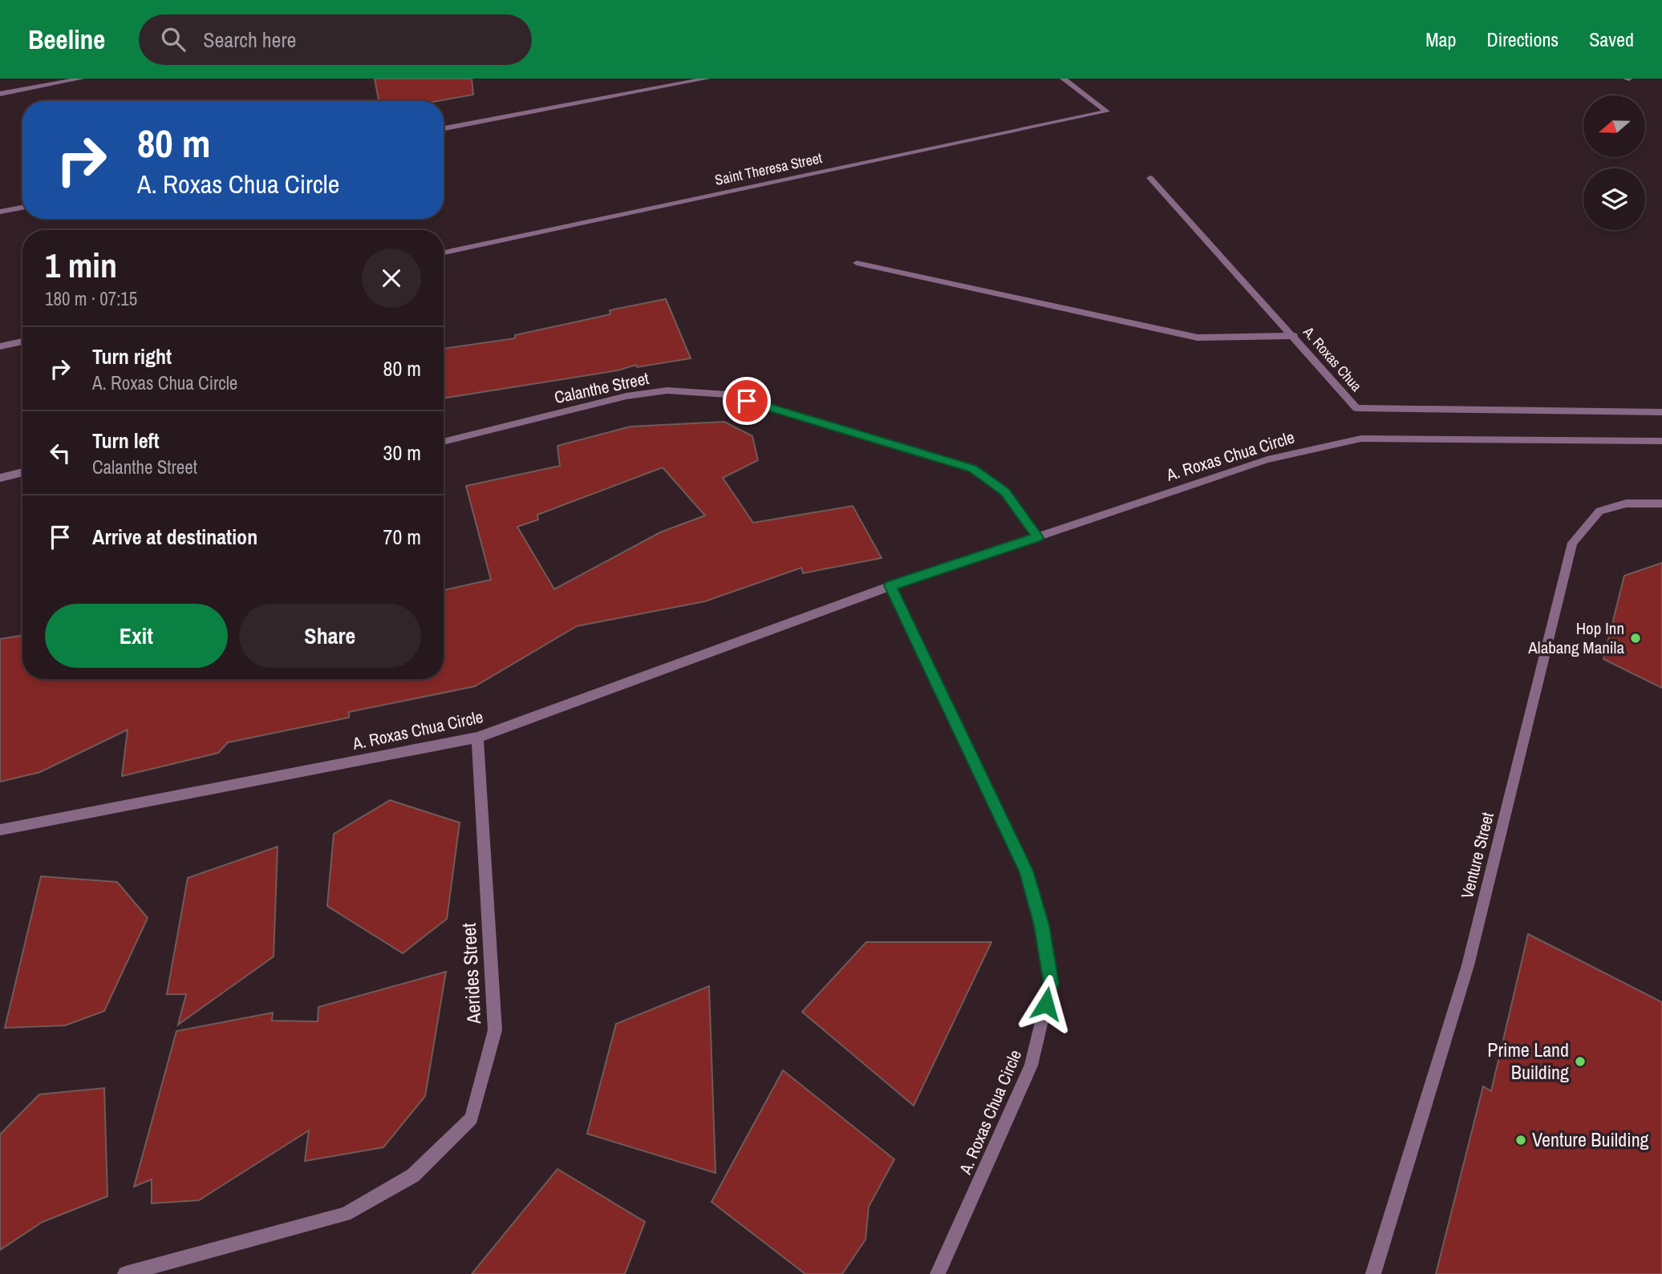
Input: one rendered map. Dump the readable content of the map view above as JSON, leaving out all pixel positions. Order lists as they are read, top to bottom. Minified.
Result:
{"streets":{"street":["Saint Theresa Street","A. Roxas Chua","Calanthe Street","A. Roxas Chua Circle","Venture Street","Aerides Street"]},"crossings":[["Calanthe Street","A. Roxas Chua Circle"],["A. Roxas Chua Circle","Aerides Street"]],"places":["Hop Inn Alabang Manila","Prime Land Building","Venture Building"],"north":"left","page":{"header":"Beeline","search":"Search here","nav":["Map","Directions","Saved"],"turn":["80 m","A. Roxas Chua Circle"],"heading":["1 min","180 m · 07:15"],"list":[{"name":"Turn right","note":"A. Roxas Chua Circle","value":"80 m"},{"name":"Turn left","note":"Calanthe Street","value":"30 m"},{"name":"Arrive at destination","value":"70 m"}],"buttons":["Exit","Share"]}}
